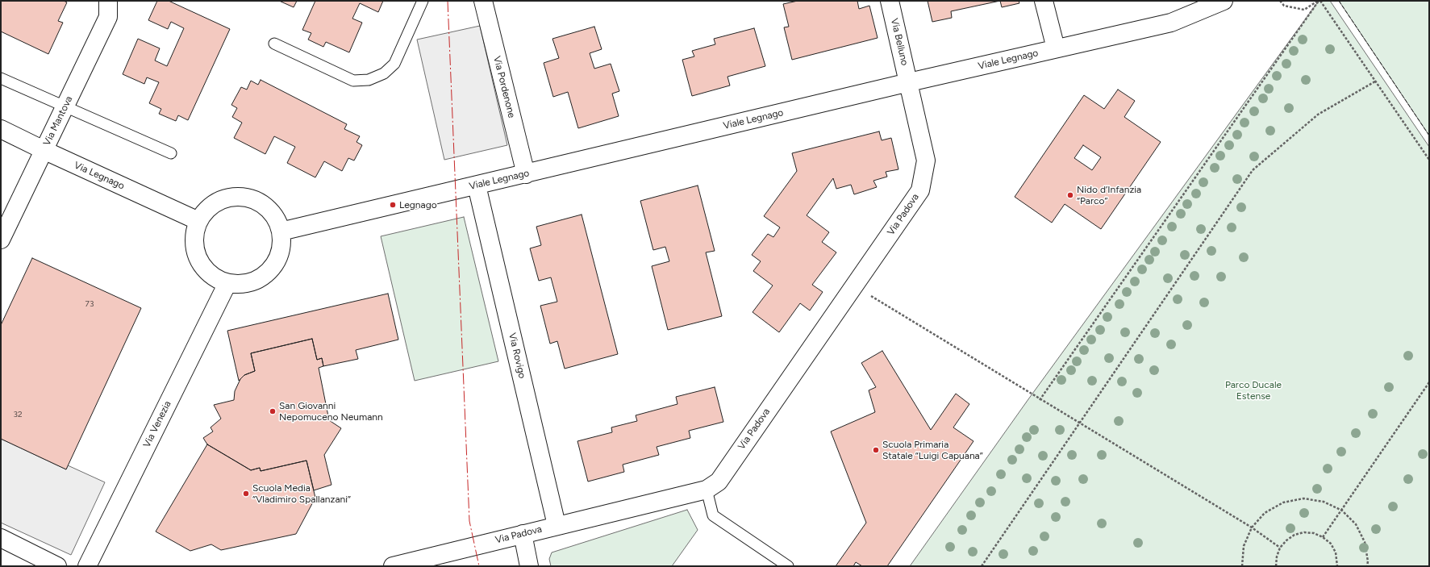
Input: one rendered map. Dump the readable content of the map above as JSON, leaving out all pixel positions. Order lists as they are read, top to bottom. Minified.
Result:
{"streets":{"street":["Via Belluno","Viale Legnago","Via Pordenone","Via Mantova","Via Legnago","Via Padova","Via Rovigo","Via Venezia"]},"crossings":[["Via Belluno","Viale Legnago"],["Via Belluno","Via Padova"],["Viale Legnago","Via Pordenone"],["Viale Legnago","Via Legnago"],["Viale Legnago","Via Padova"],["Viale Legnago","Via Rovigo"],["Viale Legnago","Via Venezia"],["Via Mantova","Via Legnago"],["Via Legnago","Via Venezia"],["Via Padova","Via Rovigo"]],"parks":["Parco Ducale Estense"],"places":["Nido d’Infanzia “Parco”","Legnago","San Giovanni Nepomuceno Neumann","Scuola Primaria Statale “Luigi Capuana”","Scuola Media “Vladimiro Spallanzani”"],"house_numbers":["73","32"]}
